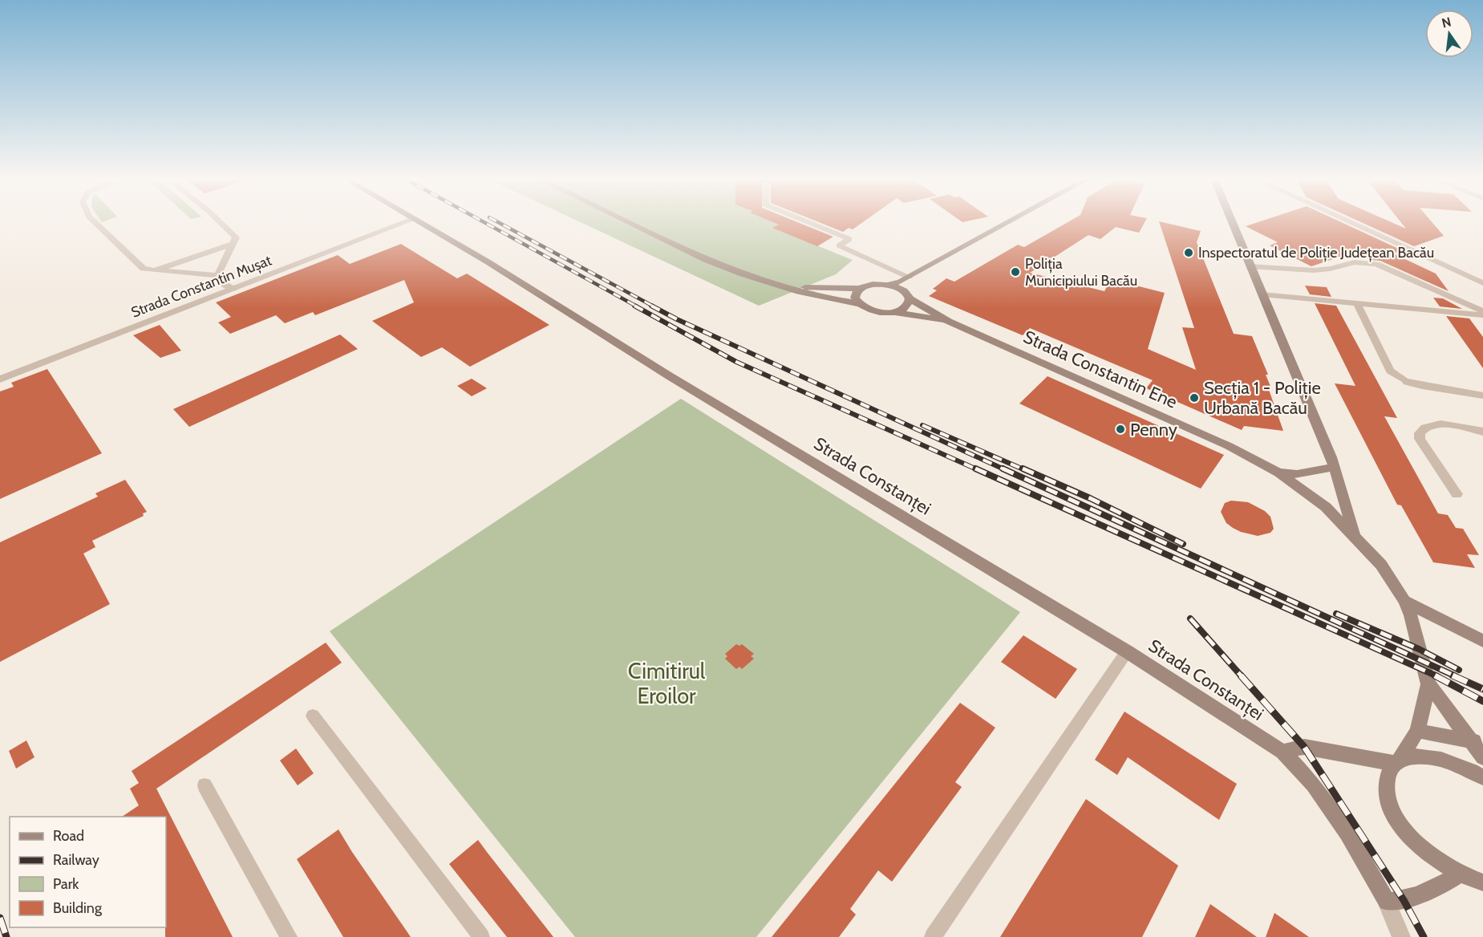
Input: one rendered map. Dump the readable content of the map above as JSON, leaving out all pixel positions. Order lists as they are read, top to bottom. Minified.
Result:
{"streets":{"street":["Strada Constantin Mușat","Strada Constantin Ene","Strada Constanței"]},"parks":["Cimitirul Eroilor"],"places":["Inspectoratul de Poliție Județean Bacău","Poliția Municipiului Bacău","Secția 1 - Poliție Urbană Bacău","Penny"],"legend":["Road","Railway","Park","Building"],"north":"top"}
